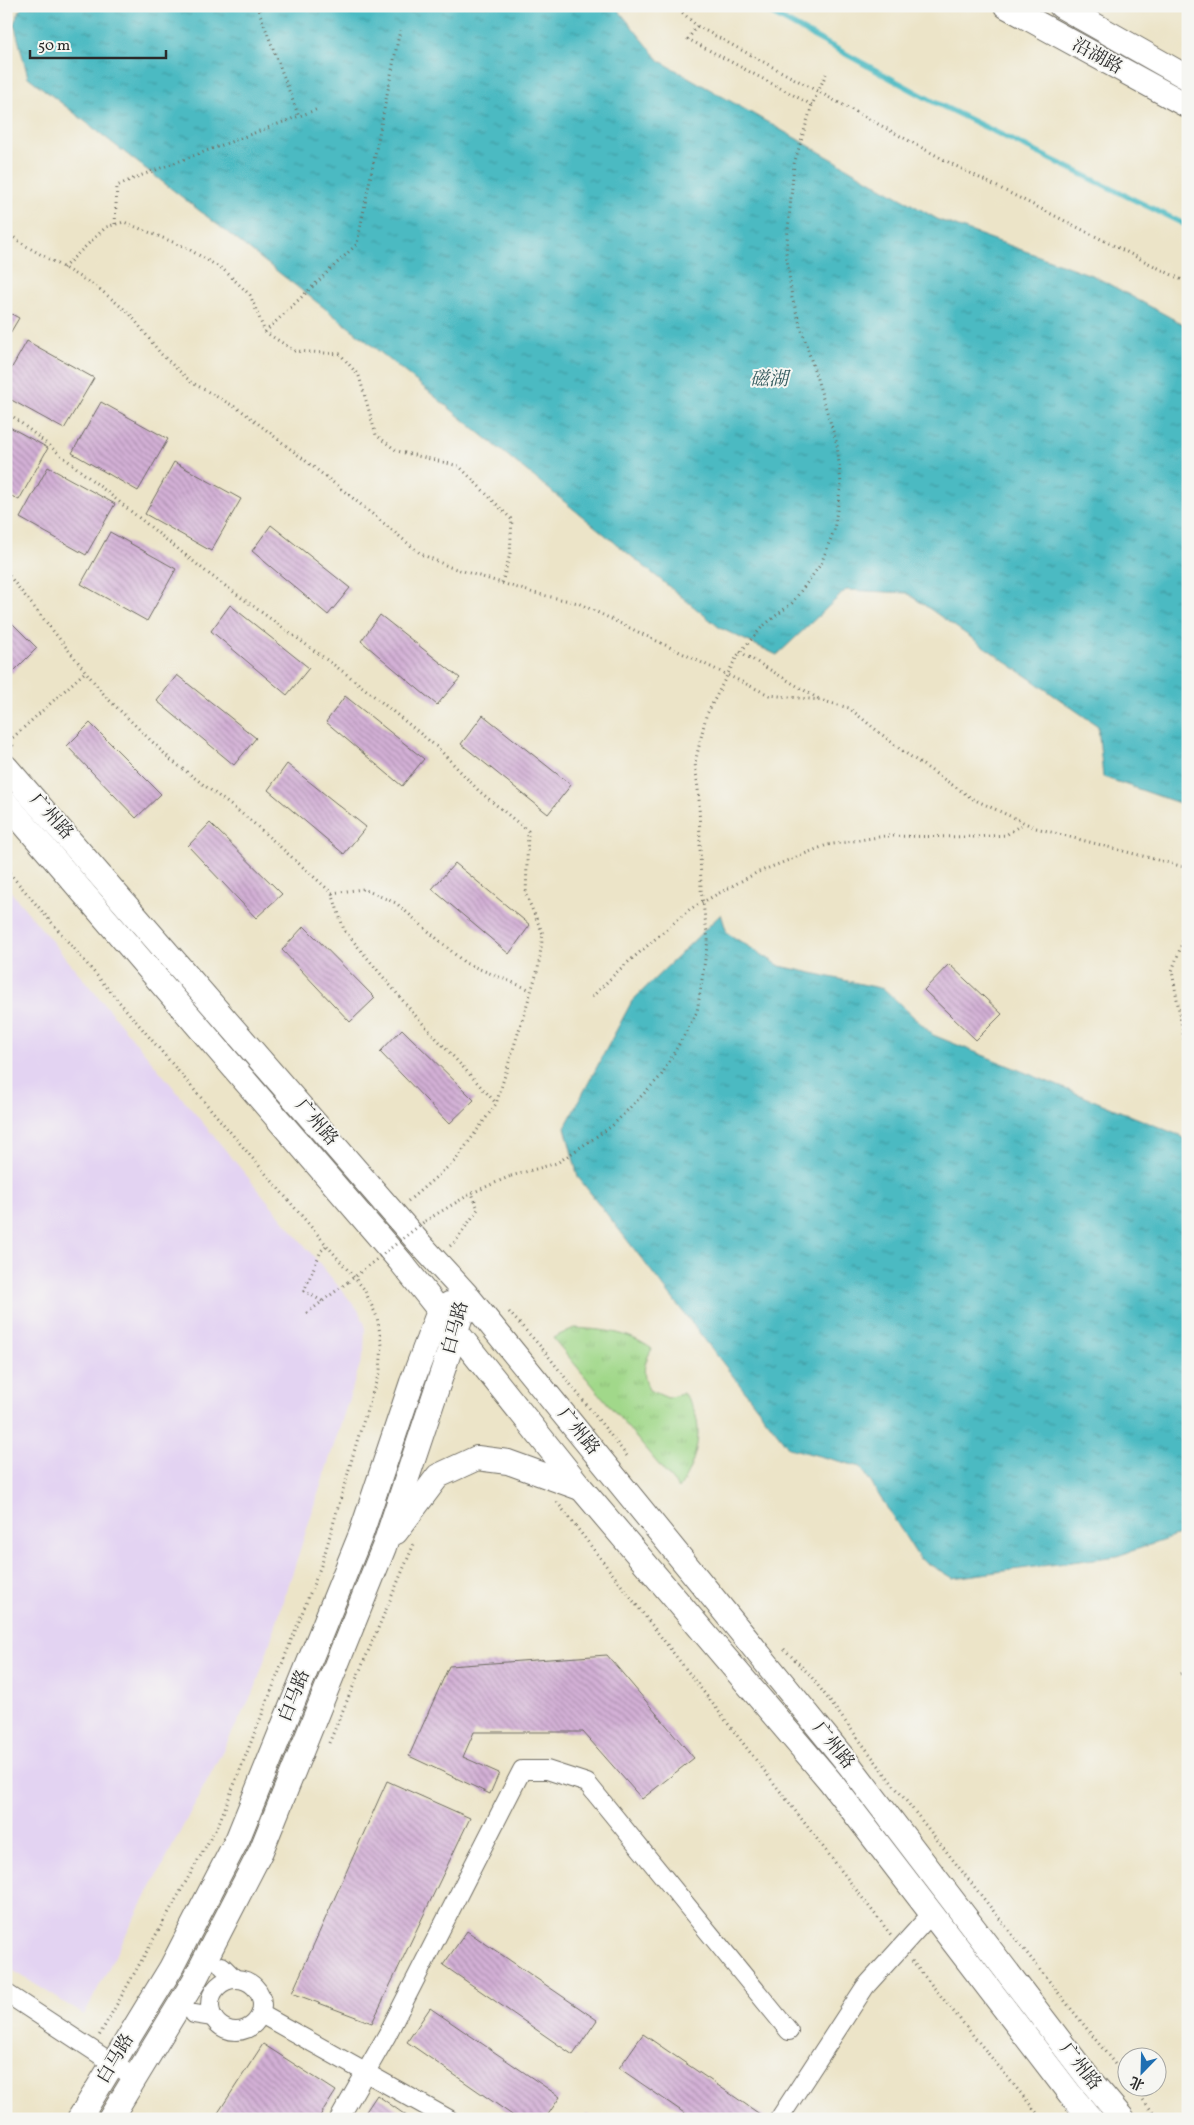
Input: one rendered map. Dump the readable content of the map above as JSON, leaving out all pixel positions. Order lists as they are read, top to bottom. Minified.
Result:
{"streets":{"main road":["沿湖路","广州路","白马路"]},"crossings":[["广州路","白马路"]],"water":["磁湖"],"scale_bar":"50 m","north":"bottom left"}
